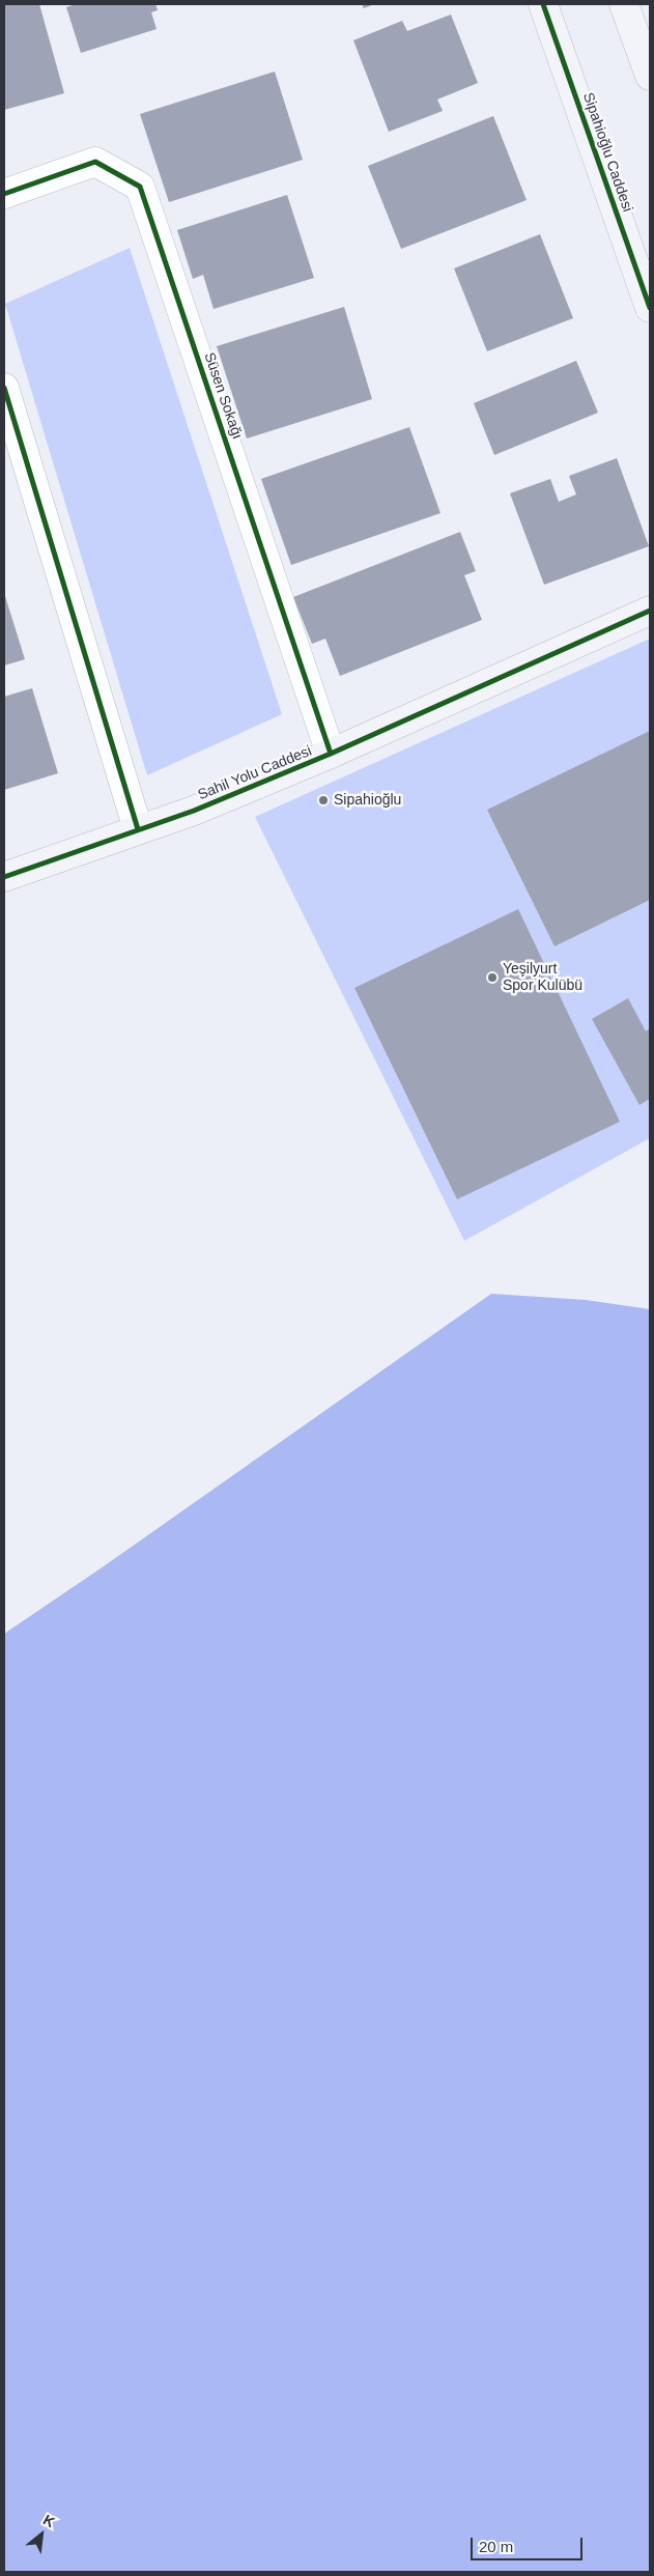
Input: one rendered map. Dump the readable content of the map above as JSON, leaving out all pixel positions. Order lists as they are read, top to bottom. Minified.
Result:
{"streets":{"main road":["Sipahioğlu Caddesi","Sahil Yolu Caddesi"],"street":["Süsen Sokağı"]},"crossings":[["Süsen Sokağı","Sahil Yolu Caddesi"]],"places":["Sipahioğlu","Yeşilyurt Spor Kulübü"],"scale_bar":"20 m","north":"top right"}
